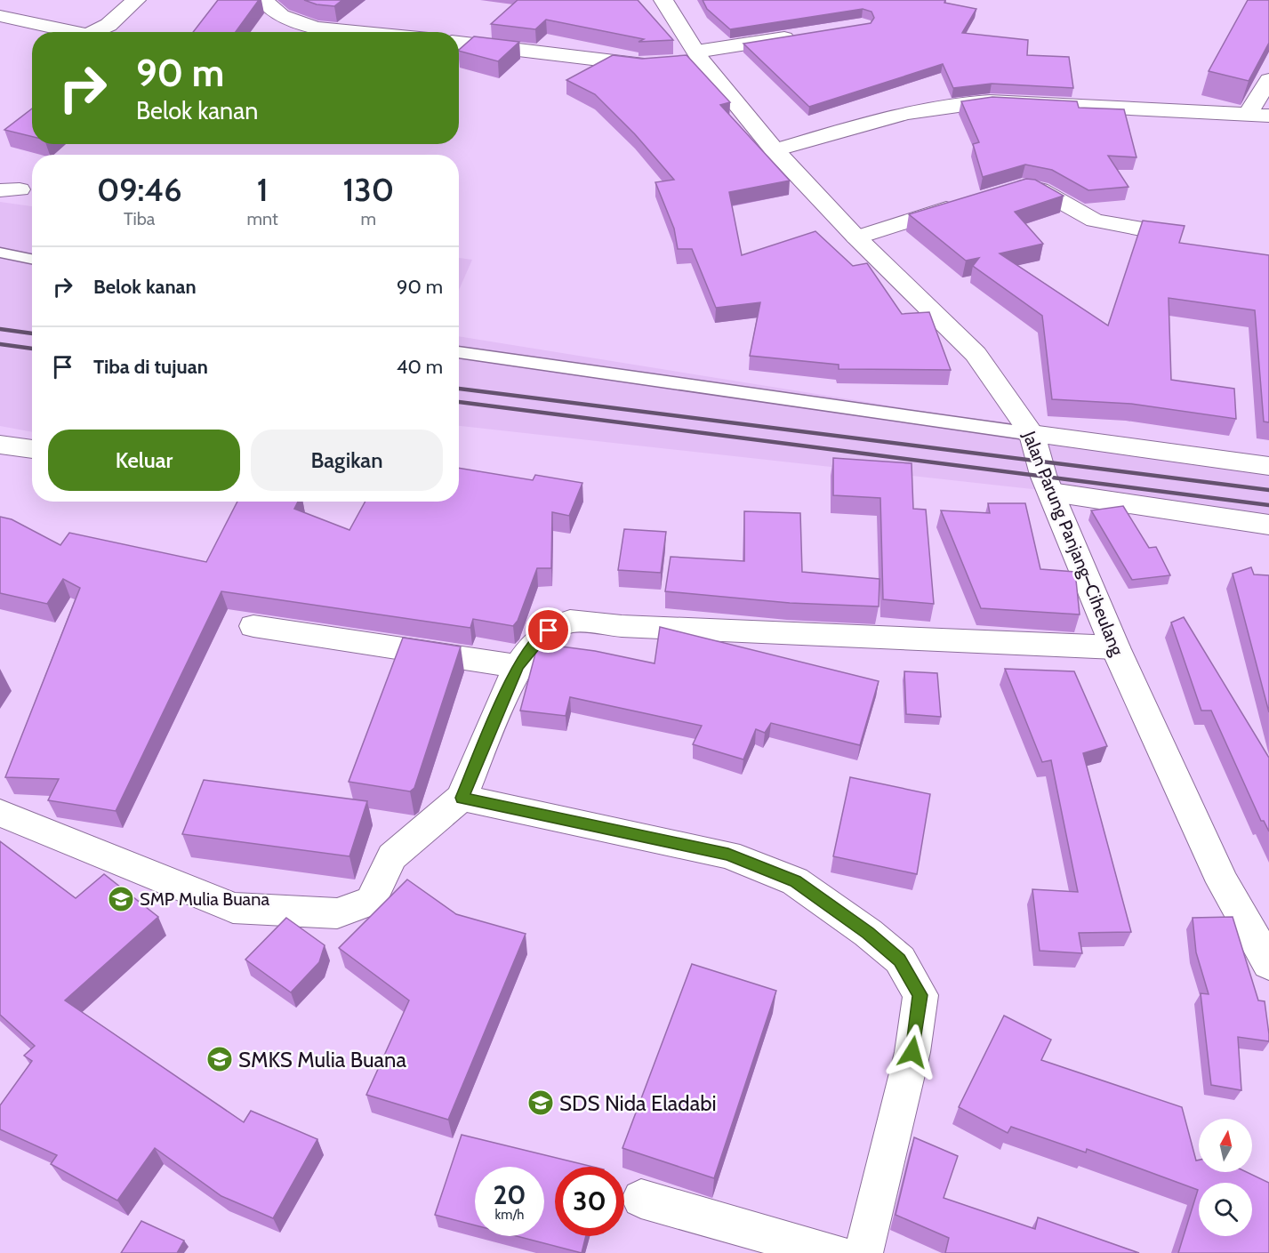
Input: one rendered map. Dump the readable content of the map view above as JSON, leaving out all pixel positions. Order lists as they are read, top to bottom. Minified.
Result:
{"streets":{"street":["Jalan Parung Panjang–Ciheulang"]},"places":{"school or university":["SMP Mulia Buana","SMKS Mulia Buana","SDS Nida Eladabi"]},"north":"top","page":{"turn":["90 m","Belok kanan"],"eta":["09:46","Tiba","1","mnt","130","m"],"list":[{"name":"Belok kanan","value":"90 m"},{"name":"Tiba di tujuan","value":"40 m"}],"buttons":["Keluar","Bagikan"],"speed":"20 km/h","limit":"30"}}
